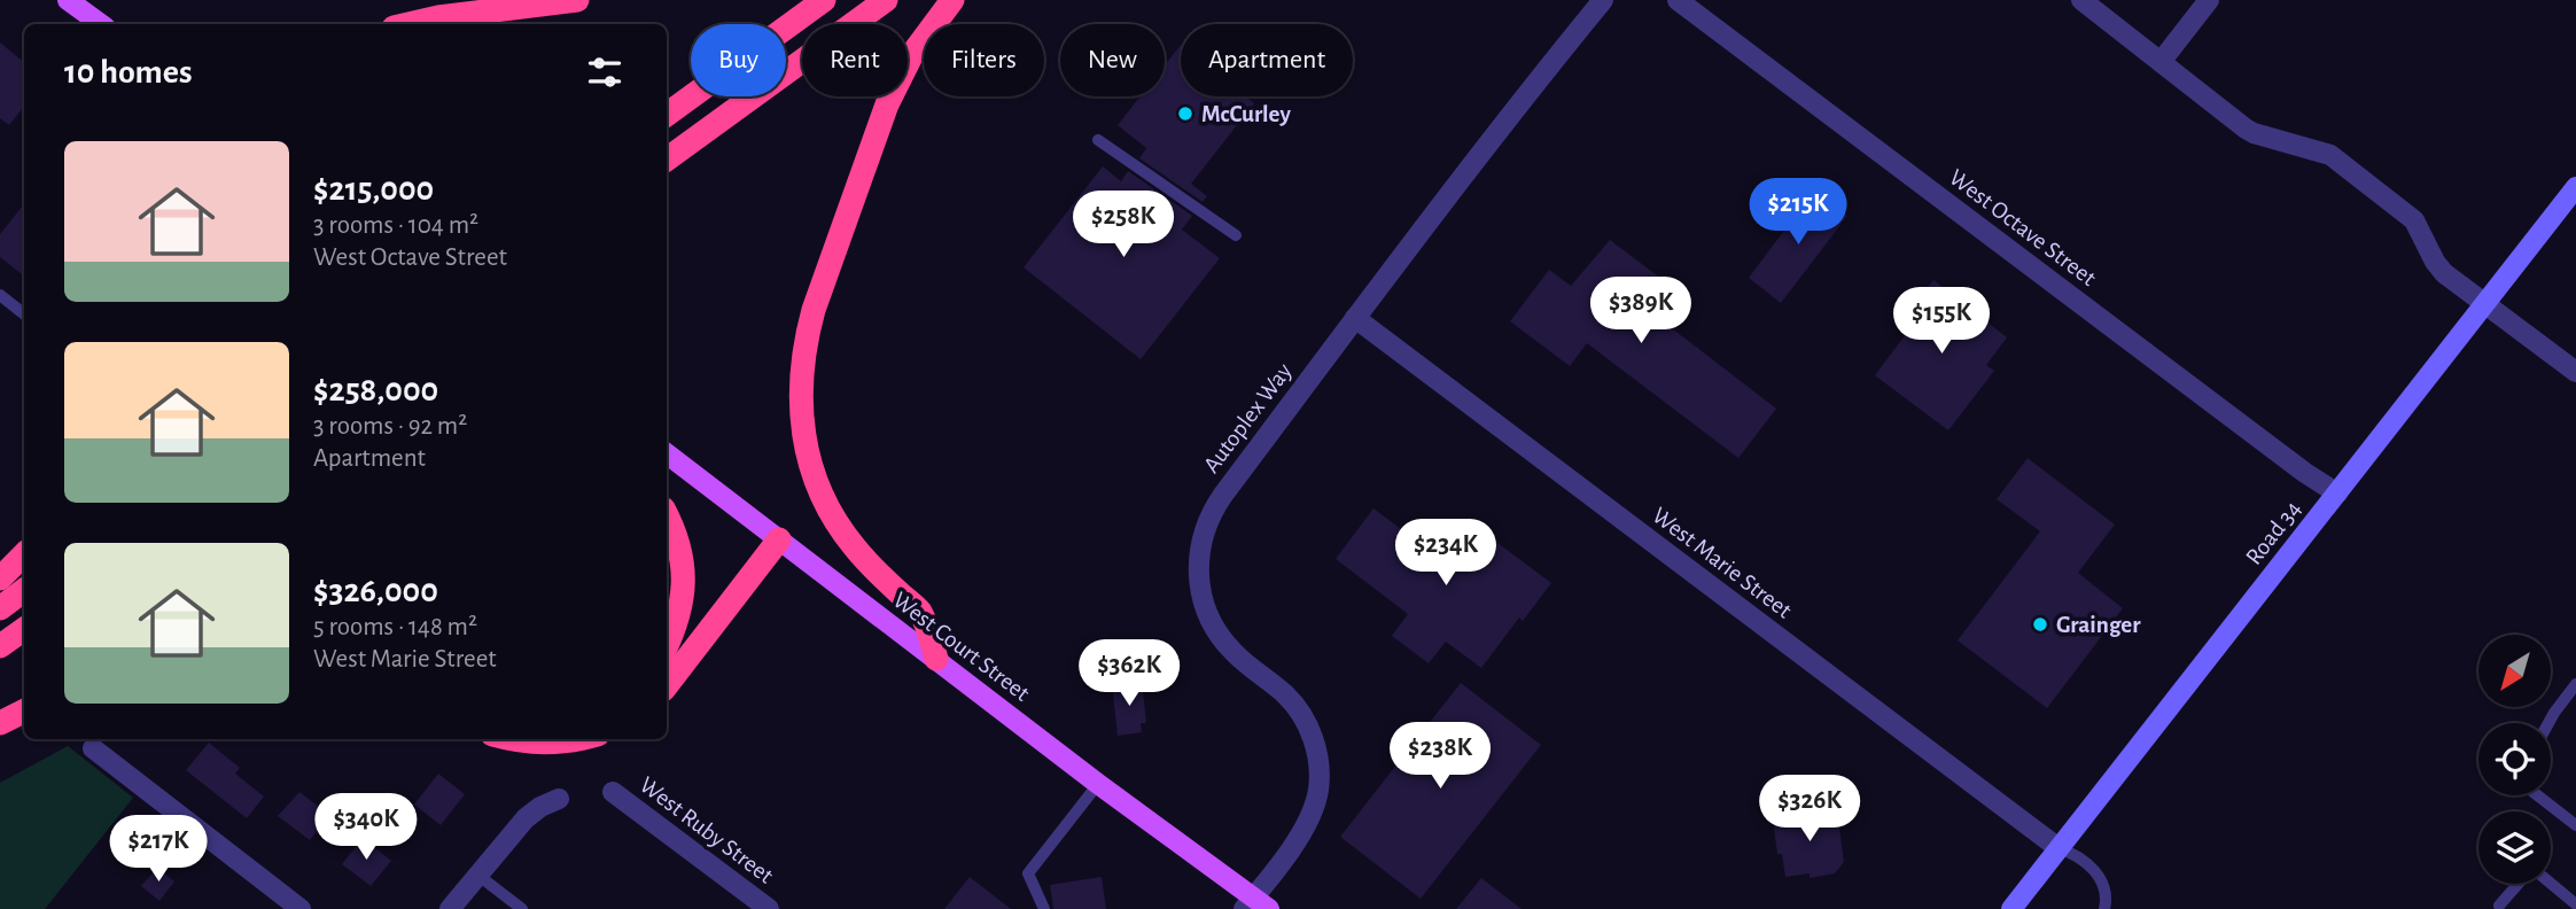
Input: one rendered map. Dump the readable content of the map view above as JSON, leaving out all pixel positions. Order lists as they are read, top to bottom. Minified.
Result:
{"streets":{"main road":["West Court Street"],"street":["West Octave Street","Autoplex Way","Road 34","West Marie Street","West Ruby Street"]},"crossings":[["West Octave Street","Road 34"],["Autoplex Way","West Marie Street"],["Autoplex Way","West Court Street"],["Road 34","West Marie Street"]],"places":["McCurley","Grainger"],"north":"bottom left","page":{"chip":["Buy","Rent","Filters","New","Apartment"],"heading":"10 homes","list":[{"name":"$215,000","note":"3 rooms · 104 m² · West Octave Street"},{"name":"$258,000","note":"3 rooms · 92 m² · Apartment"},{"name":"$326,000","note":"5 rooms · 148 m² · West Marie Street"}],"price":["$215K","$258K","$389K","$155K","$234K","$362K","$238K","$326K","$340K","$217K"]}}
